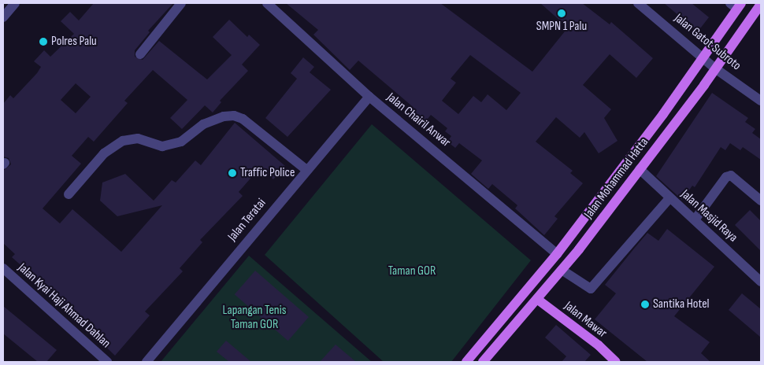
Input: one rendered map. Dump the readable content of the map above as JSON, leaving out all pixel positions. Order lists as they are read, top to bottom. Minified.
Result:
{"streets":{"main road":["Jalan Mohammad Hatta","Jalan Mawar"],"street":["Jalan Gatot Subroto","Jalan Chairil Anwar","Jalan Masjid Raya","Jalan Teratai","Jalan Kyai Haji Ahmad Dahlan"]},"crossings":[["Jalan Gatot Subroto","Jalan Mohammad Hatta"],["Jalan Chairil Anwar","Jalan Mohammad Hatta"],["Jalan Chairil Anwar","Jalan Teratai"],["Jalan Mohammad Hatta","Jalan Masjid Raya"],["Jalan Mohammad Hatta","Jalan Mawar"]],"parks":["Taman GOR","Lapangan Tenis Taman GOR"],"places":["SMPN 1 Palu","Polres Palu","Traffic Police","Santika Hotel"]}
